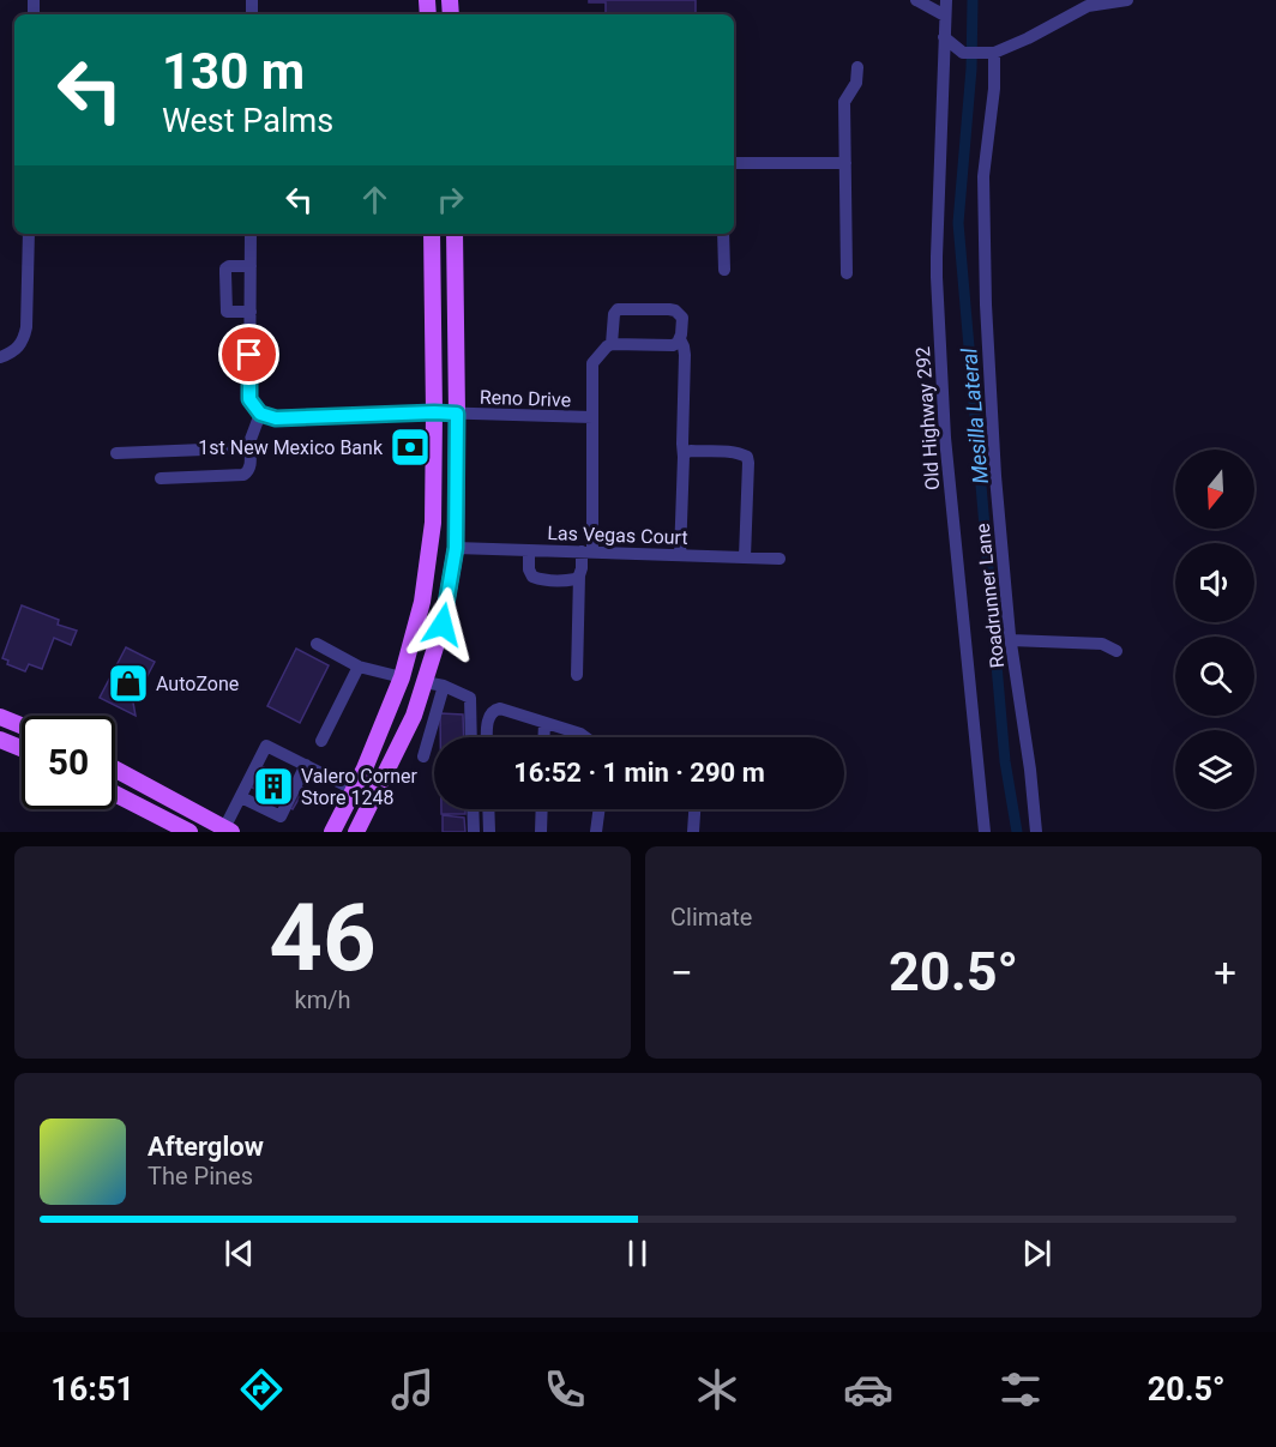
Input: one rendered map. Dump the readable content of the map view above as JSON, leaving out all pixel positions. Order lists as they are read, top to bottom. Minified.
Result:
{"streets":{"street":["Reno Drive","Old Highway 292","Las Vegas Court","Roadrunner Lane"]},"water":["Mesilla Lateral"],"places":{"bank":["1st New Mexico Bank"],"shop":["AutoZone"],"building":["Valero Corner Store 1248"]},"north":"bottom","page":{"turn":["130 m","West Palms"],"limit":"50","trip":"16:52 · 1 min · 290 m","tile":[["46","km/h"],"Climate"],"heat":["−","20.5°","+"],"song":["Afterglow","The Pines"],"tabs":["16:51","20.5°"]}}
